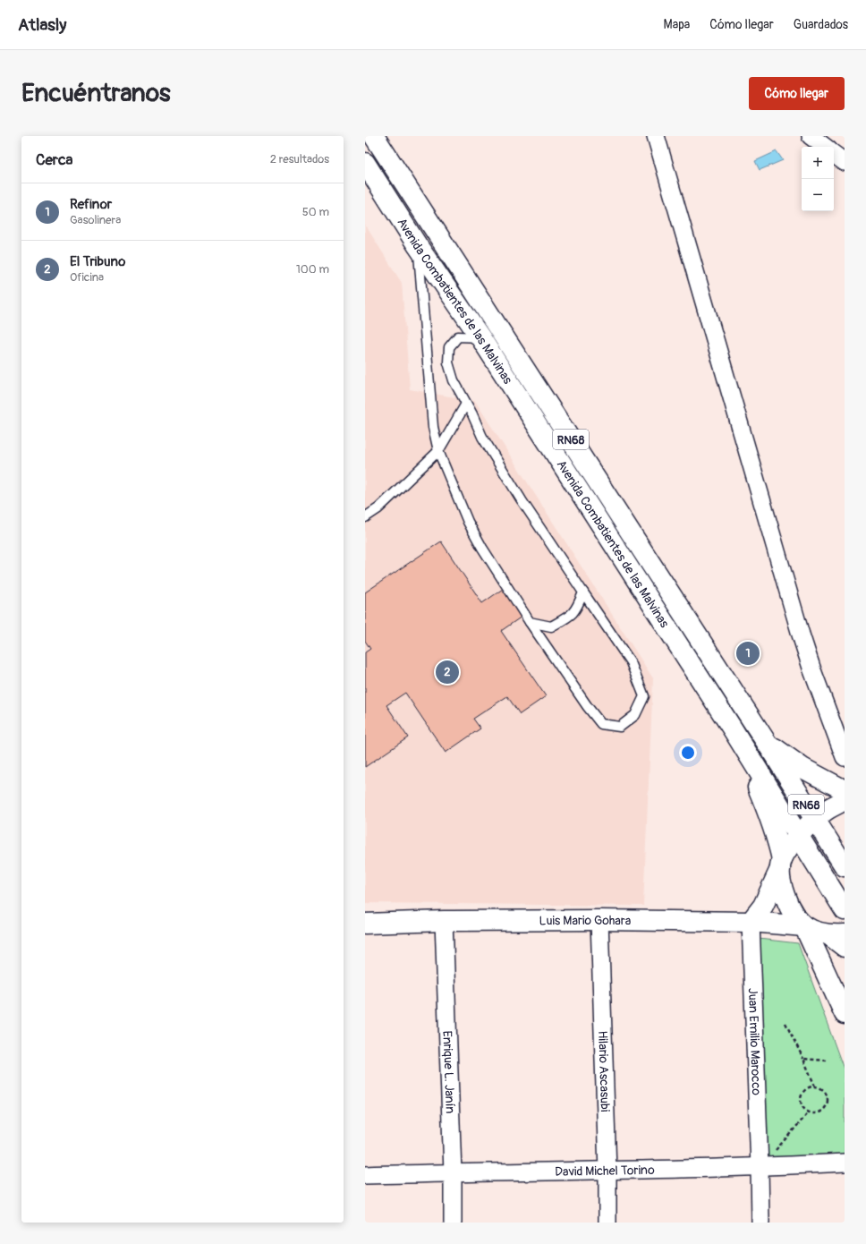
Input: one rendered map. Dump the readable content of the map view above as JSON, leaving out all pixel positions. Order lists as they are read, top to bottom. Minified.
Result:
{"streets":{"main road":["Avenida Combatientes de las Malvinas","RN68","Luis Mario Gohara"],"street":["Juan Emilio Marocco","Hilario Ascasubi","Enrique L. Janín","David Michel Torino"]},"crossings":[["Luis Mario Gohara","Juan Emilio Marocco"],["Luis Mario Gohara","Hilario Ascasubi"],["Luis Mario Gohara","Enrique L. Janín"],["Juan Emilio Marocco","David Michel Torino"],["Hilario Ascasubi","David Michel Torino"],["Enrique L. Janín","David Michel Torino"]],"page":{"header":"Atlasly","nav":["Mapa","Cómo llegar","Guardados"],"buttons":"Cómo llegar","title":"Encuéntranos","heading":["Cerca","2 resultados"],"map_buttons":["+","−"],"list":[{"mark":"1","name":"Refinor","note":"Gasolinera","value":"50 m"},{"mark":"2","name":"El Tribuno","note":"Oficina","value":"100 m"}],"pins":["1","2"]}}
